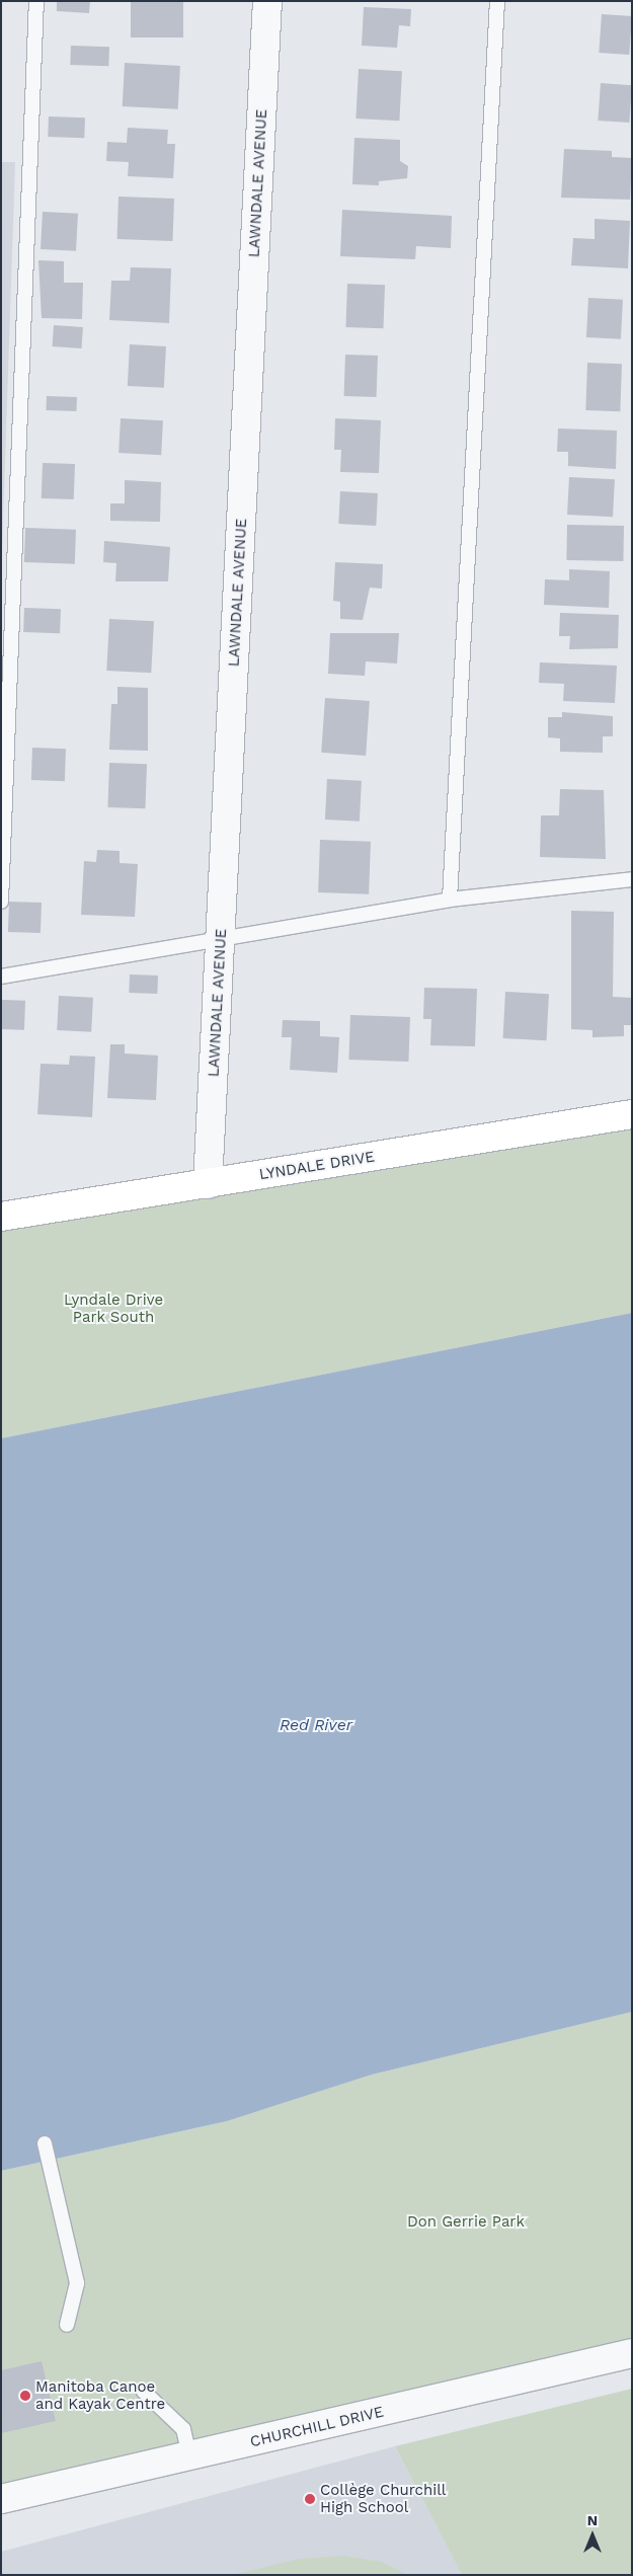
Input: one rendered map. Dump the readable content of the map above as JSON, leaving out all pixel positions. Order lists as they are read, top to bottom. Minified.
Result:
{"streets":{"street":["LAWNDALE AVENUE","LYNDALE DRIVE","CHURCHILL DRIVE"]},"crossings":[["LAWNDALE AVENUE","LYNDALE DRIVE"]],"water":["Red River"],"parks":["Lyndale Drive Park South","Don Gerrie Park"],"places":["Manitoba Canoe and Kayak Centre","Collège Churchill High School"],"north":"top"}
